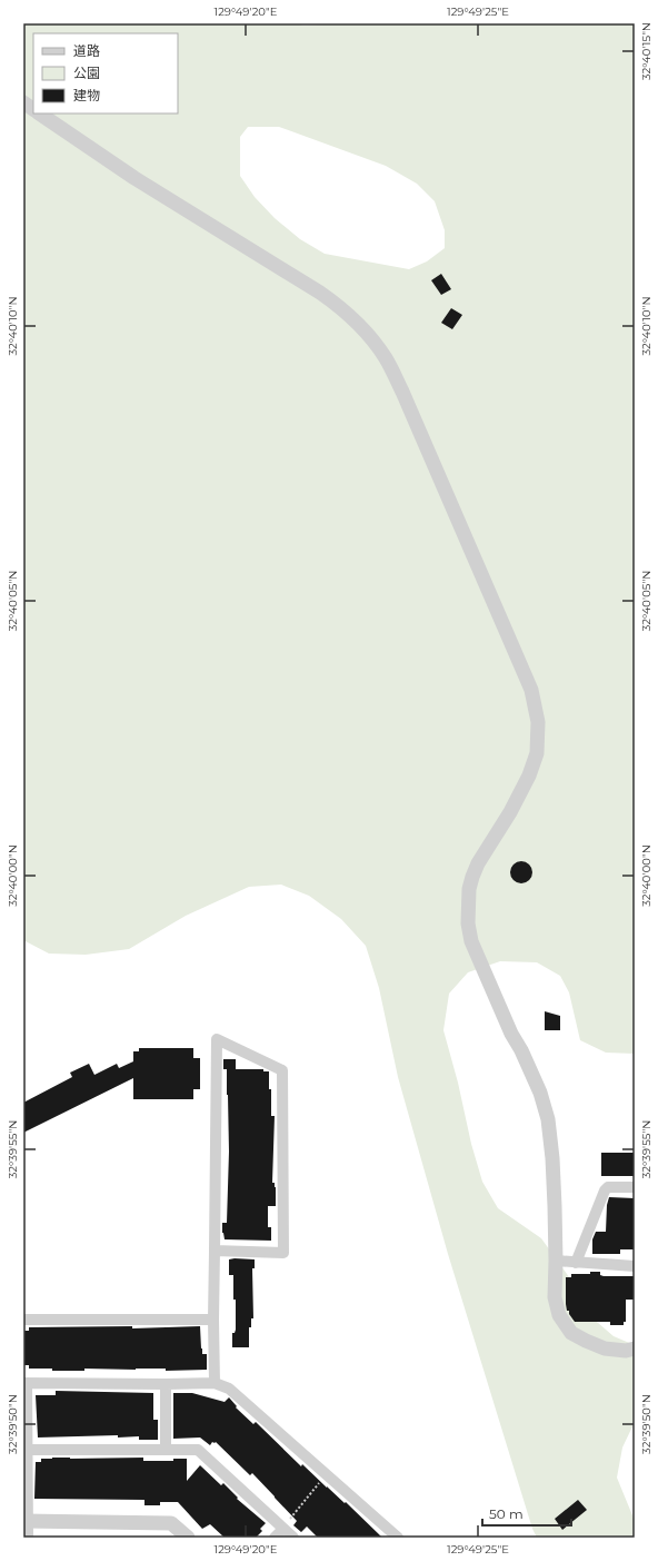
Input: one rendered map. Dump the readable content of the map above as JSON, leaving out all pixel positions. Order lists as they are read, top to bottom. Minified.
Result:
{"legend":["道路","公園","建物"],"scale_bar":"50 m","coordinates":["129°49'20\"E","129°49'25\"E","32°40'15\"N","32°40'10\"N","32°40'05\"N","32°40'00\"N","32°39'55\"N","32°39'50\"N"]}
